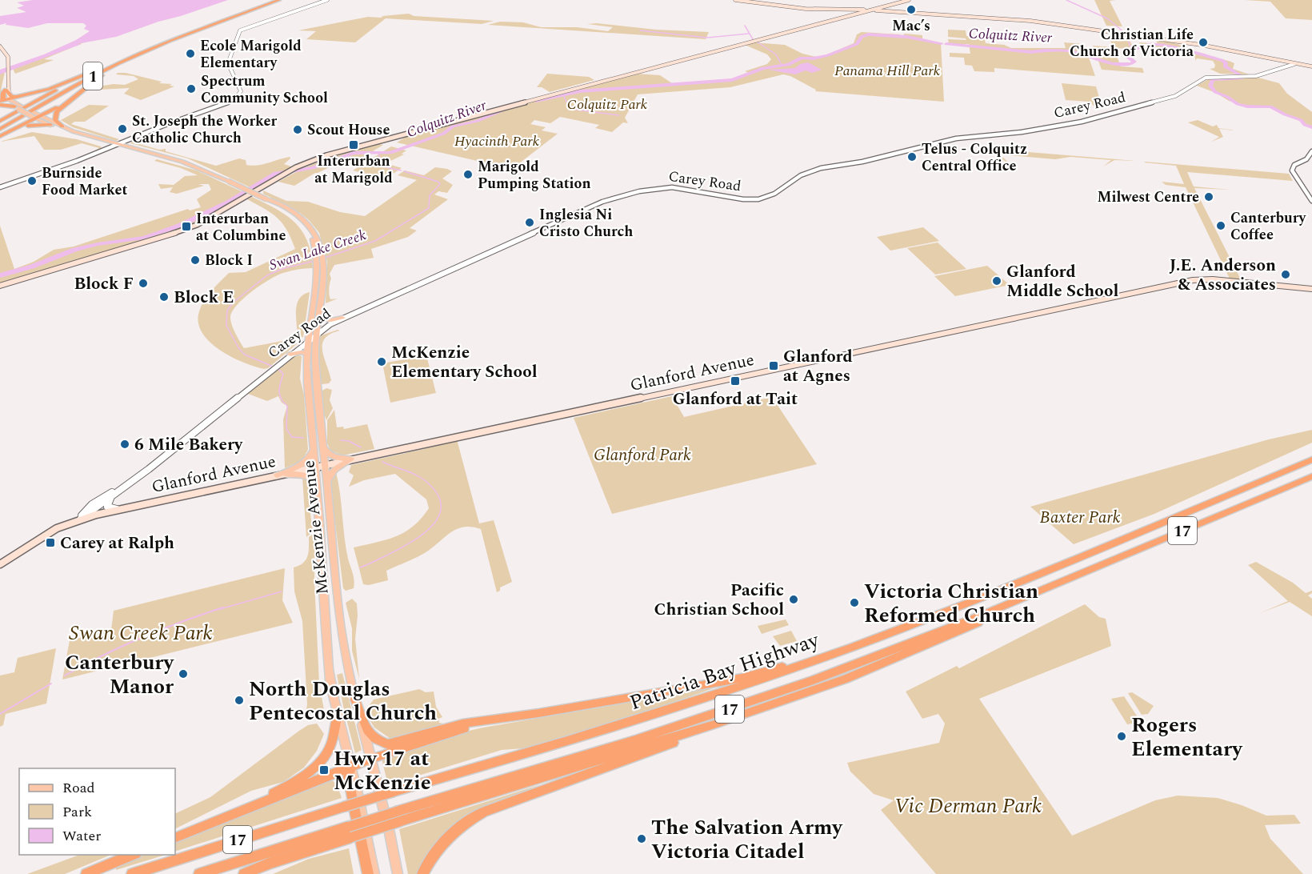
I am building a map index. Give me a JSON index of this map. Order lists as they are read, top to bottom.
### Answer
{
  "streets": {
    "highway": ["1", "17", "Patricia Bay Highway"],
    "main road": ["Carey Road", "Glanford Avenue", "McKenzie Avenue"]
  },
  "crossings": [
    ["Carey Road", "Glanford Avenue"],
    ["Carey Road", "McKenzie Avenue"],
    ["Glanford Avenue", "McKenzie Avenue"]
  ],
  "water": ["Colquitz River", "Swan Lake Creek"],
  "parks": [
    "Panama Hill Park",
    "Colquitz Park",
    "Hyacinth Park",
    "Glanford Park",
    "Baxter Park",
    "Swan Creek Park",
    "Vic Derman Park"
  ],
  "places": {
    "other": [
      "Mac’s",
      "Christian Life Church of Victoria",
      "Ecole Marigold Elementary",
      "Spectrum Community School",
      "St. Joseph the Worker Catholic Church",
      "Scout House",
      "Telus - Colquitz Central Office",
      "Marigold Pumping Station",
      "Burnside Food Market",
      "Milwest Centre",
      "Inglesia Ni Cristo Church",
      "Canterbury Coffee",
      "Block I",
      "J.E. Anderson & Associates",
      "Glanford Middle School",
      "Block F",
      "Block E",
      "McKenzie Elementary School",
      "6 Mile Bakery",
      "Pacific Christian School",
      "Victoria Christian Reformed Church",
      "Canterbury Manor",
      "North Douglas Pentecostal Church",
      "Rogers Elementary",
      "The Salvation Army Victoria Citadel"
    ],
    "transit": [
      "Interurban at Marigold",
      "Interurban at Columbine",
      "Glanford at Agnes",
      "Glanford at Tait",
      "Carey at Ralph",
      "Hwy 17 at McKenzie"
    ]
  },
  "legend": ["Road", "Park", "Water"]
}
